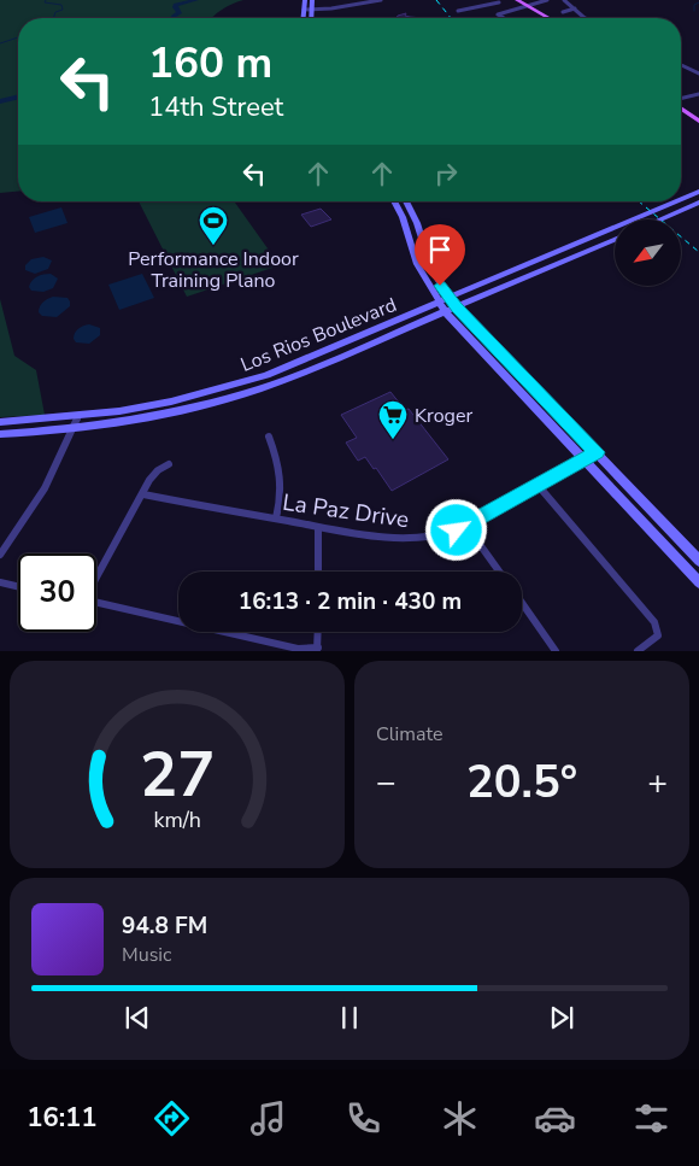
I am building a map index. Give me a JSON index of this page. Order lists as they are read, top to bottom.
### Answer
{
  "streets": {
    "main road": ["Los Rios Boulevard"],
    "street": ["La Paz Drive"]
  },
  "places": {
    "sports": ["Performance Indoor Training Plano"],
    "supermarket": ["Kroger"]
  },
  "north": "bottom left",
  "page": {
    "turn": ["160 m", "14th Street"],
    "limit": "30",
    "trip": "16:13 · 2 min · 430 m",
    "tile": "Climate",
    "heat": ["−", "20.5°", "+"],
    "song": ["94.8 FM", "Music"],
    "tabs": "16:11",
    "gauge": ["27", "km/h"]
  }
}
